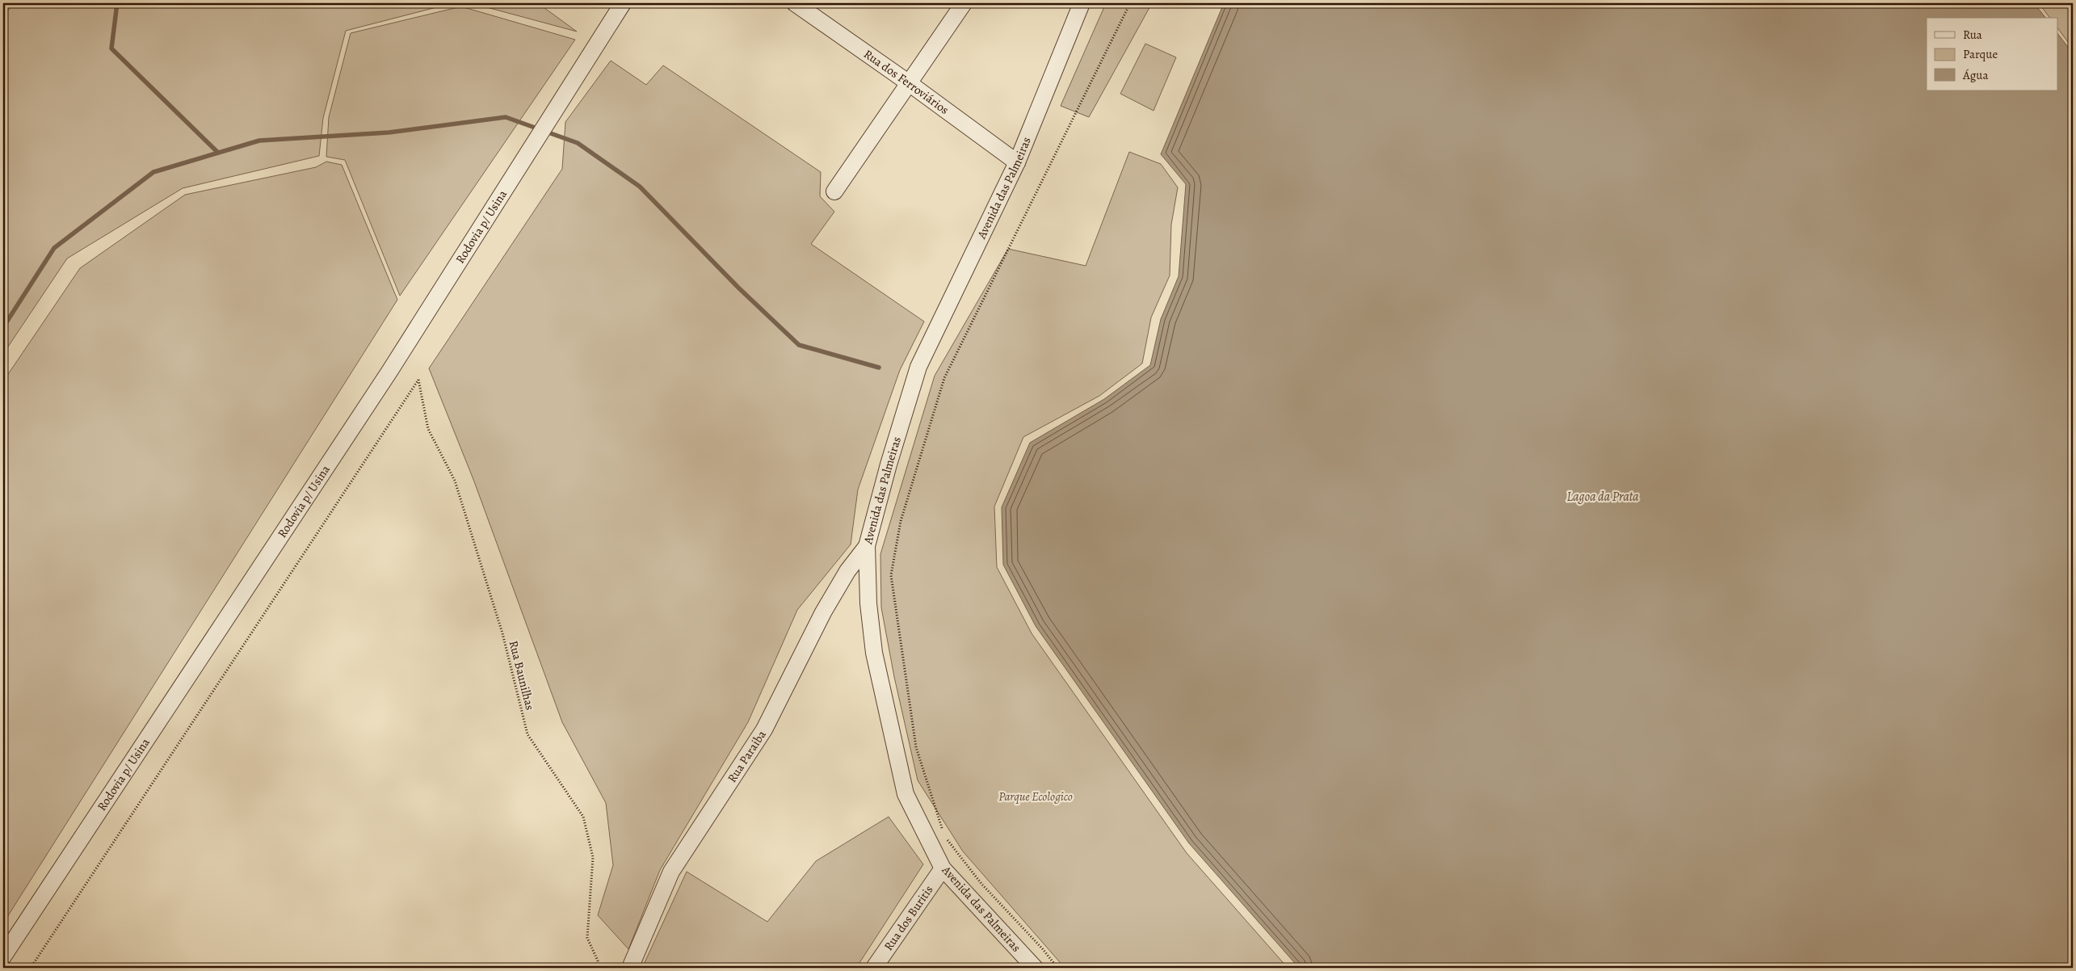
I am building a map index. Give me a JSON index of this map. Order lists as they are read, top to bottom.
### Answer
{
  "streets": {
    "street": [
      "Rua dos Ferroviários",
      "Avenida das Palmeiras",
      "Rodovia p/ Usina",
      "Rua Paraiba",
      "Rua dos Buritis"
    ],
    "path": ["Rua Baunilhas"]
  },
  "crossings": [
    ["Rua dos Ferroviários", "Avenida das Palmeiras"],
    ["Avenida das Palmeiras", "Rua Paraiba"],
    ["Avenida das Palmeiras", "Rua dos Buritis"]
  ],
  "water": ["Lagoa da Prata"],
  "parks": ["Parque Ecologico"],
  "legend": ["Rua", "Parque", "Água"]
}
